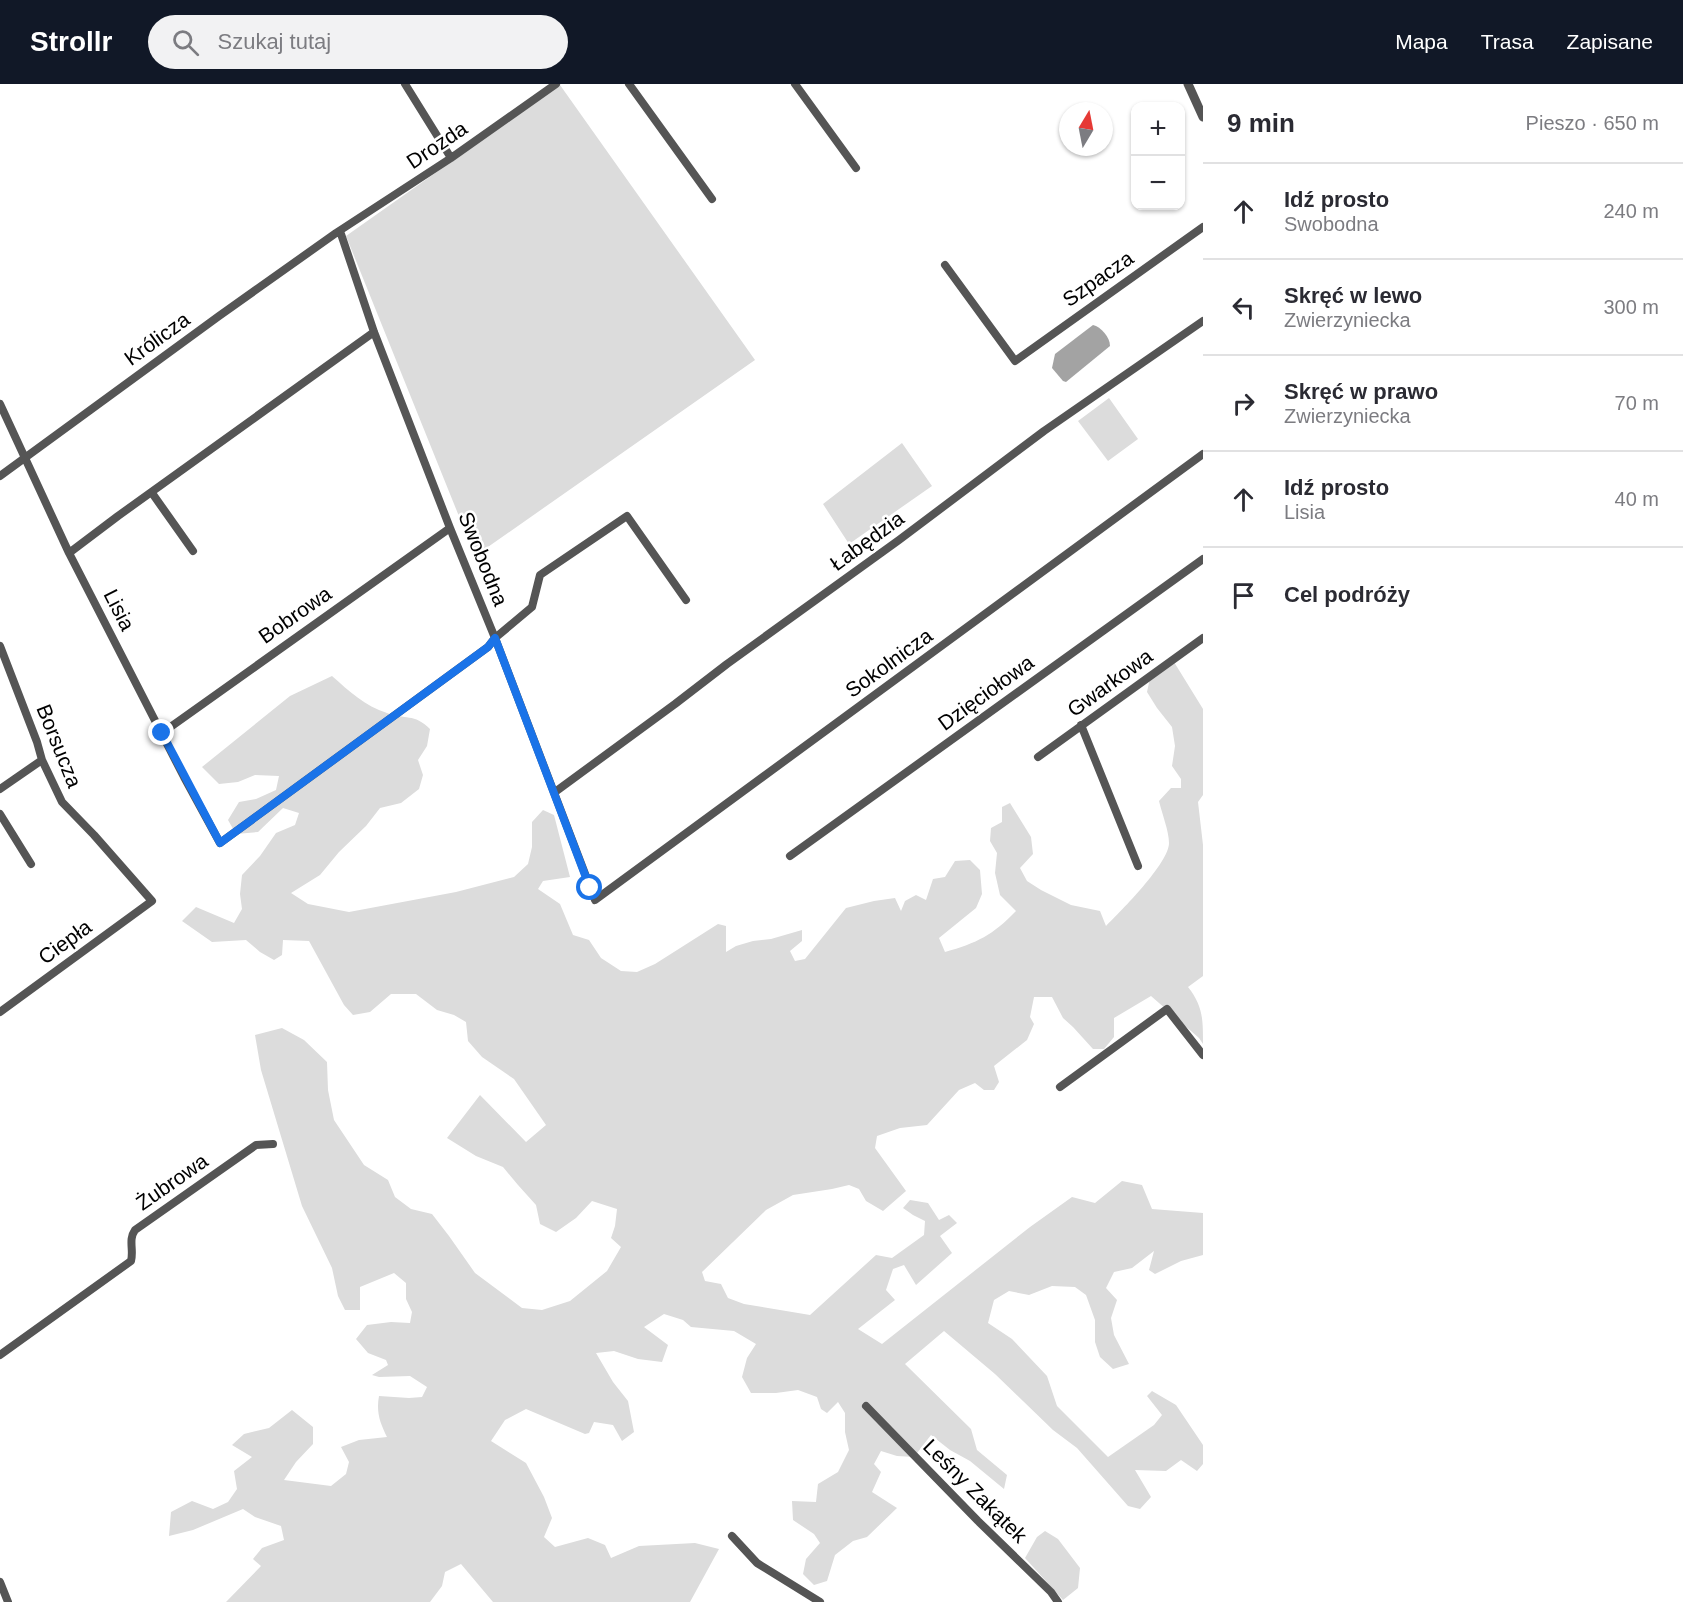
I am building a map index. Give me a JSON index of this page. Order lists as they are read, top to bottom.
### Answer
{
  "streets": {
    "street": [
      "Drozda",
      "Szpacza",
      "Królicza",
      "Łabędzia",
      "Swobodna",
      "Lisia",
      "Bobrowa",
      "Sokolnicza",
      "Gwarkowa",
      "Dzięciołowa",
      "Borsucza",
      "Ciepła",
      "Żubrowa",
      "Leśny Zakątek"
    ]
  },
  "crossings": [
    ["Drozda", "Królicza"],
    ["Drozda", "Swobodna"],
    ["Królicza", "Swobodna"],
    ["Królicza", "Lisia"],
    ["Łabędzia", "Swobodna"],
    ["Swobodna", "Lisia"],
    ["Swobodna", "Bobrowa"],
    ["Swobodna", "Sokolnicza"],
    ["Lisia", "Bobrowa"],
    ["Borsucza", "Ciepła"]
  ],
  "north": "top",
  "page": {
    "header": "Strollr",
    "search": "Szukaj tutaj",
    "nav": ["Mapa", "Trasa", "Zapisane"],
    "heading": ["9 min", "Pieszo · 650 m"],
    "map_buttons": ["+", "−"],
    "list": [
      ["Idź prosto", "Swobodna", "240 m"],
      ["Skręć w lewo", "Zwierzyniecka", "300 m"],
      ["Skręć w prawo", "Zwierzyniecka", "70 m"],
      ["Idź prosto", "Lisia", "40 m"],
      "Cel podróży"
    ]
  }
}
